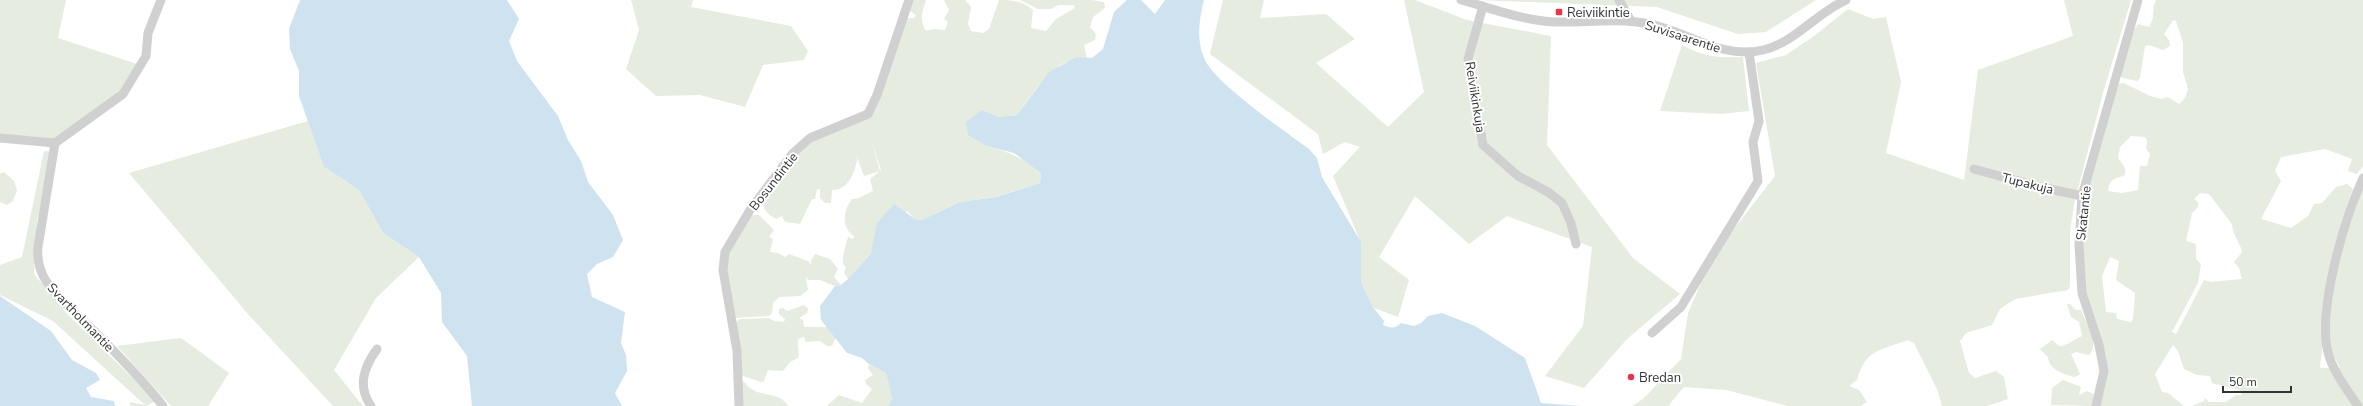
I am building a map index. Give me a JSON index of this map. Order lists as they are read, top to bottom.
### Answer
{
  "streets": {
    "street": [
      "Suvisaarentie",
      "Reiviikinkuja",
      "Bosundintie",
      "Tupakuja",
      "Skatantie",
      "Svartholmantie"
    ]
  },
  "crossings": [
    ["Suvisaarentie", "Reiviikinkuja"],
    ["Tupakuja", "Skatantie"]
  ],
  "places": {
    "transit": ["Reiviikintie"],
    "other": ["Bredan"]
  },
  "scale_bar": "50 m"
}
